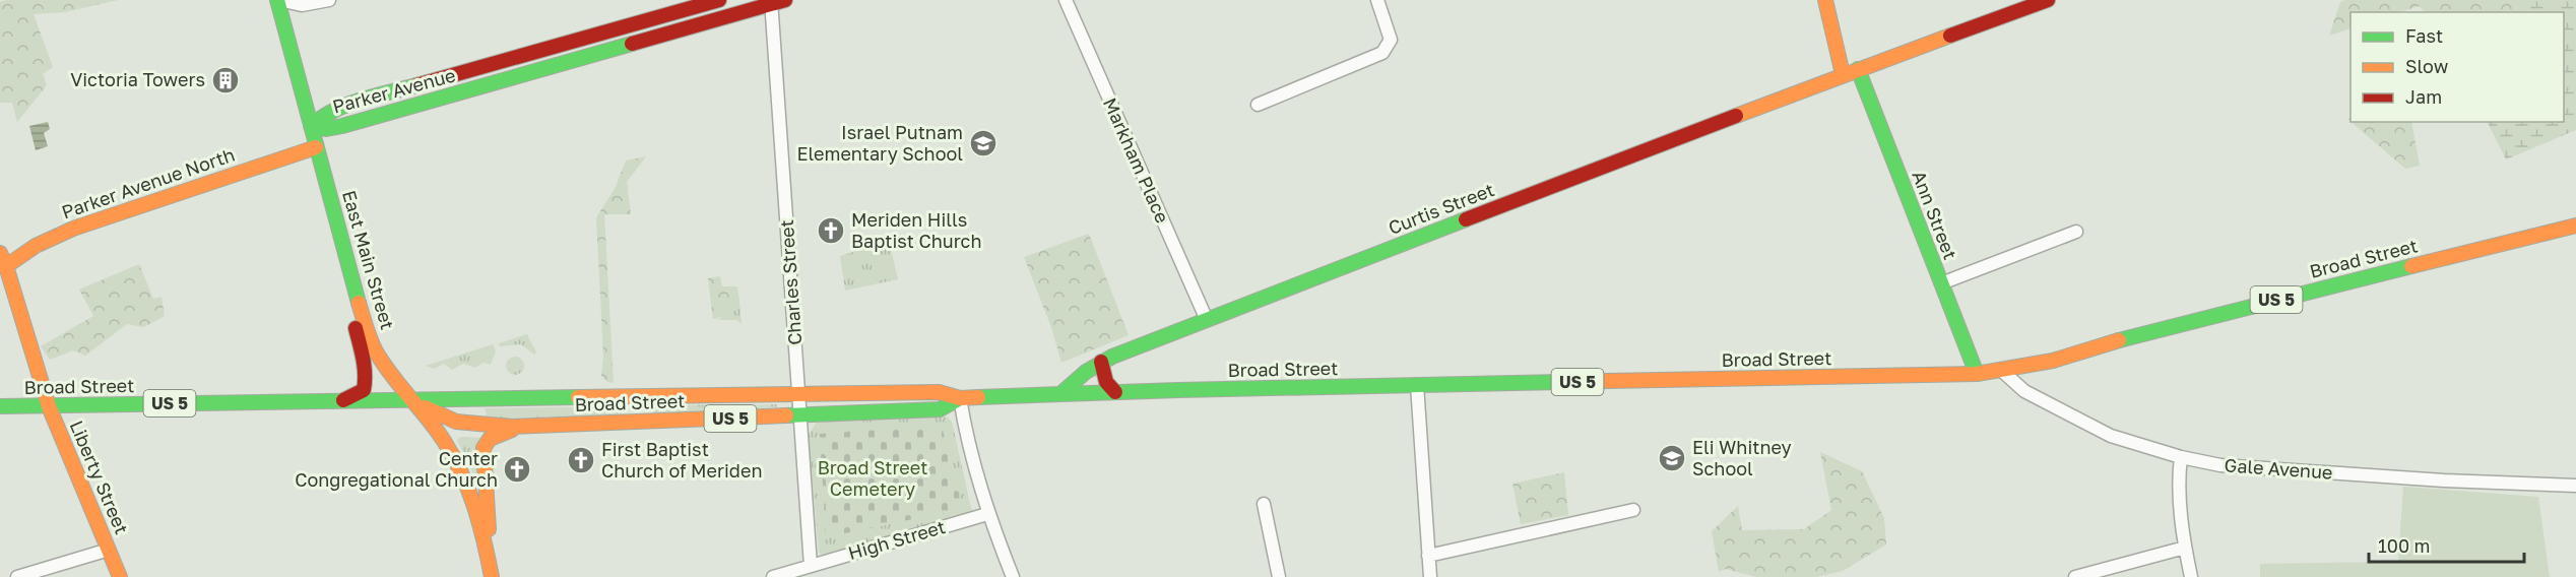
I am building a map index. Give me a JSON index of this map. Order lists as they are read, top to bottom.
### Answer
{
  "streets": {
    "main road": [
      "Parker Avenue",
      "Parker Avenue North",
      "Curtis Street",
      "Ann Street",
      "Broad Street",
      "East Main Street",
      "US 5",
      "Liberty Street"
    ],
    "street": [
      "Markham Place",
      "Charles Street",
      "Gale Avenue",
      "High Street"
    ]
  },
  "crossings": [
    ["Parker Avenue", "East Main Street"],
    ["Parker Avenue", "Charles Street"],
    ["Markham Place", "Curtis Street"],
    ["Parker Avenue North", "East Main Street"],
    ["Parker Avenue North", "Liberty Street"],
    ["Curtis Street", "Ann Street"],
    ["Curtis Street", "Broad Street"],
    ["Ann Street", "Broad Street"],
    ["Broad Street", "East Main Street"],
    ["Broad Street", "Charles Street"],
    ["Broad Street", "Gale Avenue"],
    ["Broad Street", "Liberty Street"],
    ["Charles Street", "High Street"]
  ],
  "parks": ["Broad Street Cemetery"],
  "places": {
    "building": ["Victoria Towers"],
    "school or university": ["Israel Putnam Elementary School", "Eli Whitney School"],
    "church": ["Meriden Hills Baptist Church", "First Baptist Church of Meriden", "Center Congregational Church"]
  },
  "legend": ["Fast", "Slow", "Jam"],
  "scale_bar": "100 m"
}
